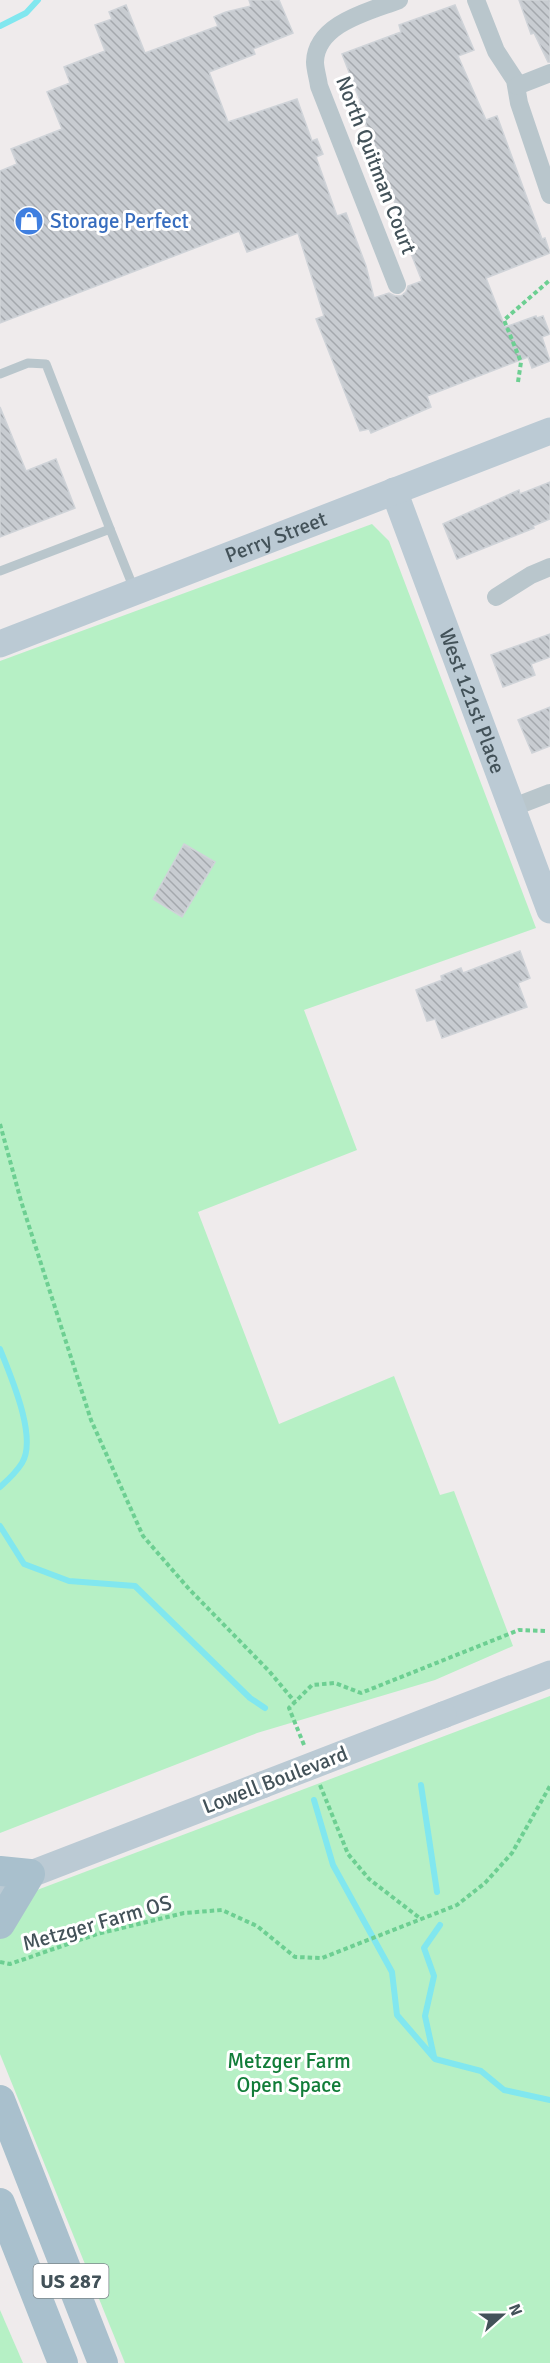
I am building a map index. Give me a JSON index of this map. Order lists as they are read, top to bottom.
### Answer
{
  "streets": {
    "main road": ["US 287"],
    "street": [
      "North Quitman Court",
      "Perry Street",
      "West 121st Place",
      "Lowell Boulevard"
    ],
    "path": ["Metzger Farm OS"]
  },
  "crossings": [
    ["Perry Street", "West 121st Place"]
  ],
  "parks": ["Metzger Farm Open Space"],
  "places": {
    "shop": ["Storage Perfect"]
  },
  "north": "right"
}
